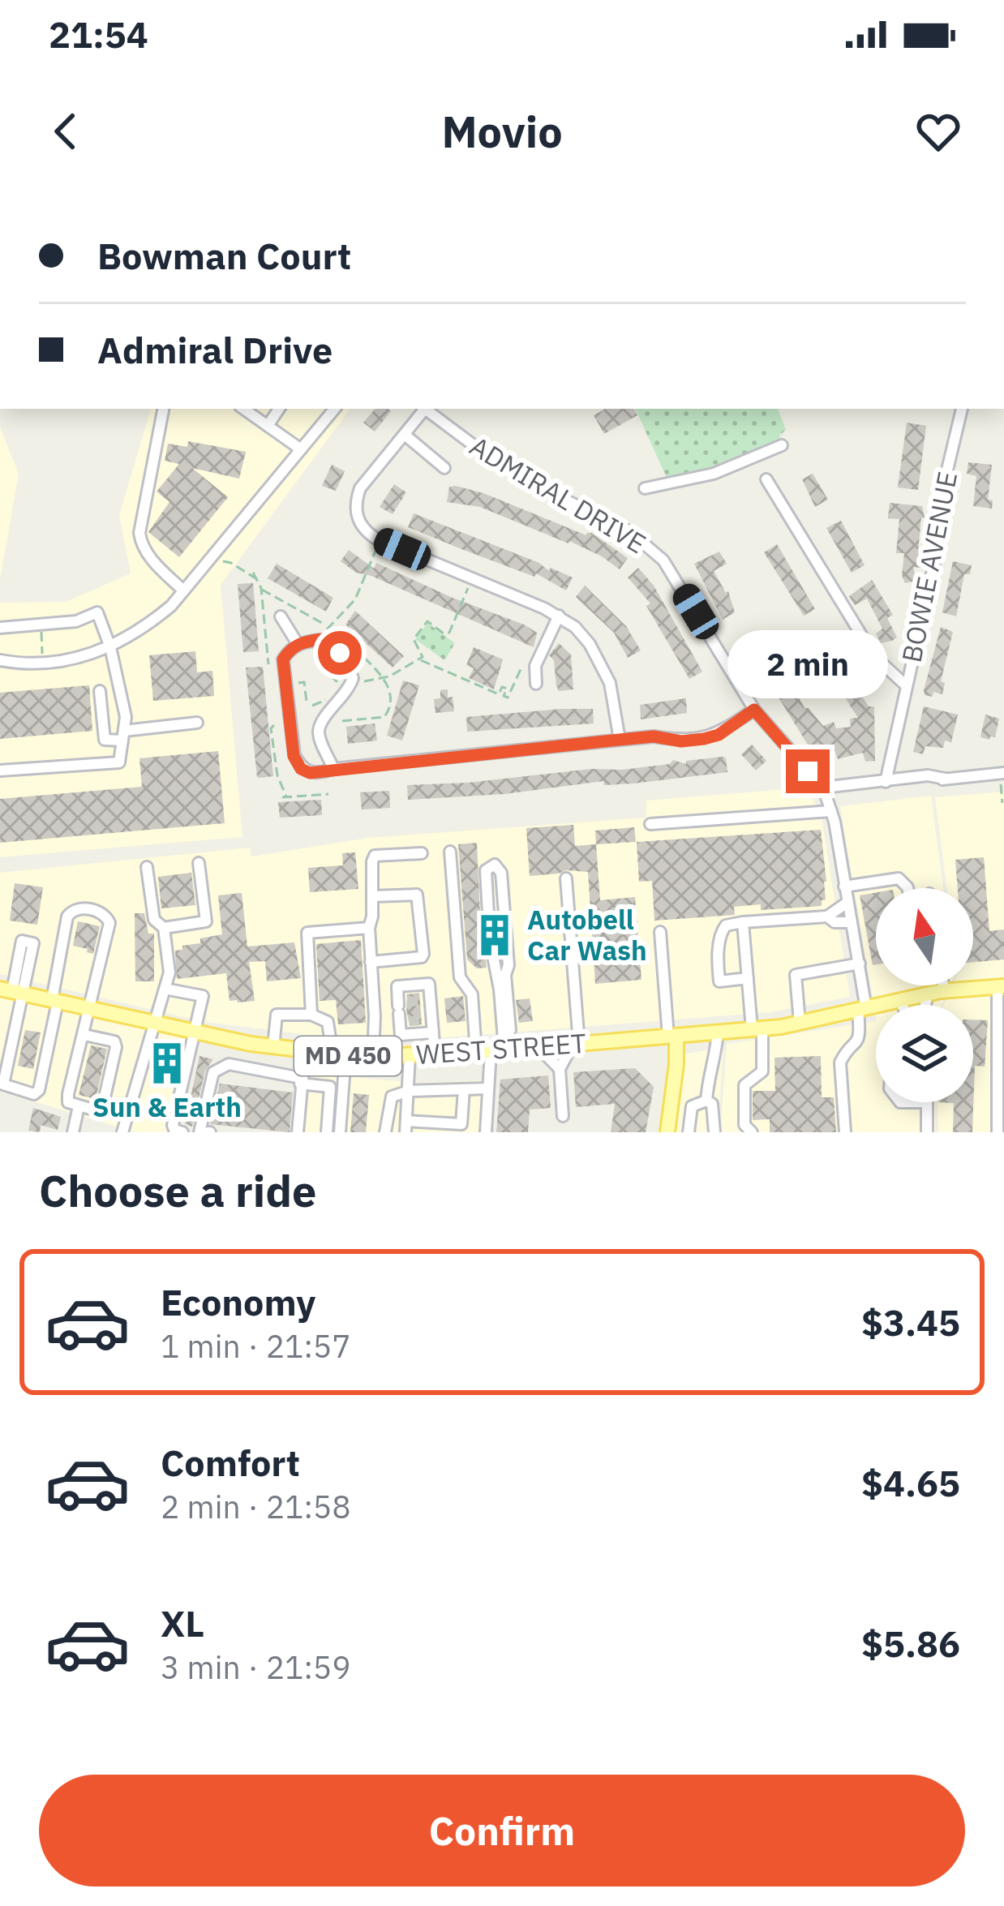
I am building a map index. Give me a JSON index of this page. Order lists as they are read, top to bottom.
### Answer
{
  "streets": {
    "main road": ["WEST STREET", "MD 450"],
    "street": ["ADMIRAL DRIVE", "BOWIE AVENUE"]
  },
  "crossings": [
    ["ADMIRAL DRIVE", "WEST STREET"]
  ],
  "places": {
    "building": ["Autobell Car Wash", "Sun & Earth"]
  },
  "north": "top",
  "page": {
    "status": "21:54",
    "header": "Movio",
    "banner": ["Bowman Court", "Admiral Drive"],
    "bubble": "2 min",
    "heading": "Choose a ride",
    "list": [
      {
        "name": "Economy",
        "note": "1 min · 21:57",
        "value": "$3.45"
      },
      {
        "name": "Comfort",
        "note": "2 min · 21:58",
        "value": "$4.65"
      },
      {
        "name": "XL",
        "note": "3 min · 21:59",
        "value": "$5.86"
      }
    ],
    "buttons": "Confirm"
  }
}
